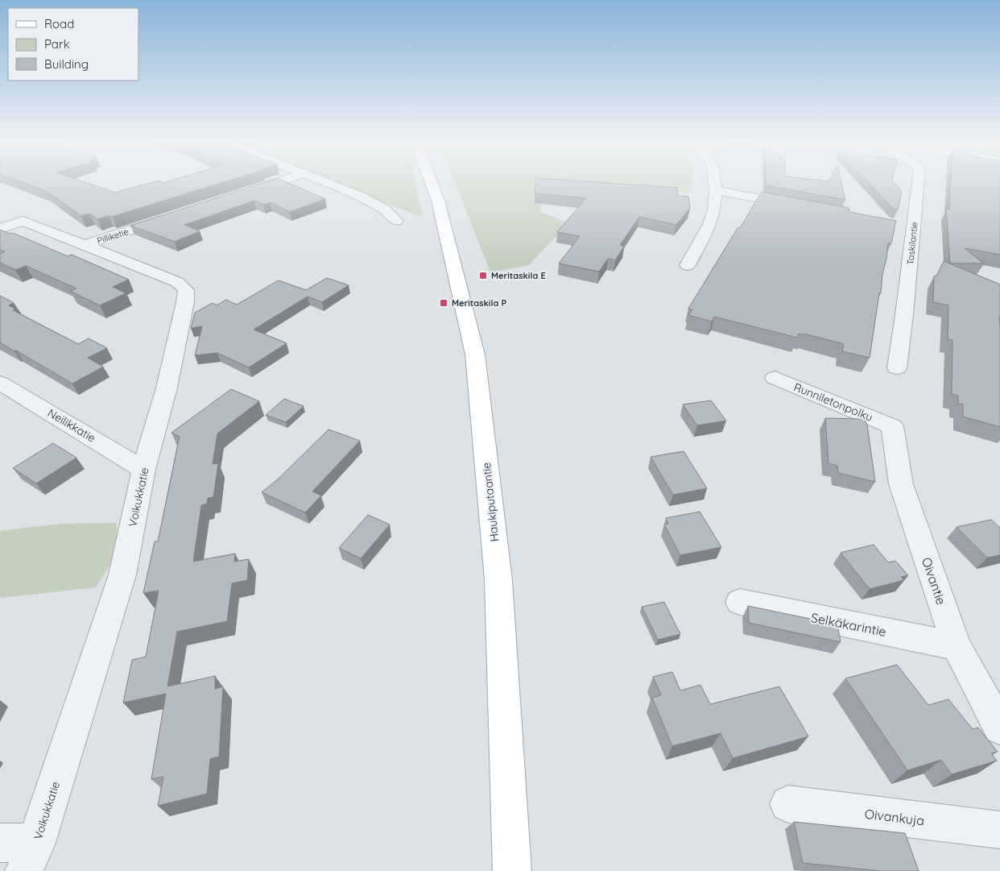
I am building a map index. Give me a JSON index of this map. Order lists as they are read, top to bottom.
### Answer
{
  "streets": {
    "main road": ["Haukiputaantie"],
    "street": [
      "Pilliketie",
      "Taskilantie",
      "Runniletonpolku",
      "Neilikkatie",
      "Voikukkatie",
      "Oivantie",
      "Selkäkarintie",
      "Oivankuja"
    ]
  },
  "crossings": [
    ["Pilliketie", "Voikukkatie"],
    ["Runniletonpolku", "Oivantie"],
    ["Neilikkatie", "Voikukkatie"],
    ["Oivantie", "Selkäkarintie"]
  ],
  "places": {
    "transit": ["Meritaskila E", "Meritaskila P"]
  },
  "legend": ["Road", "Park", "Building"]
}
